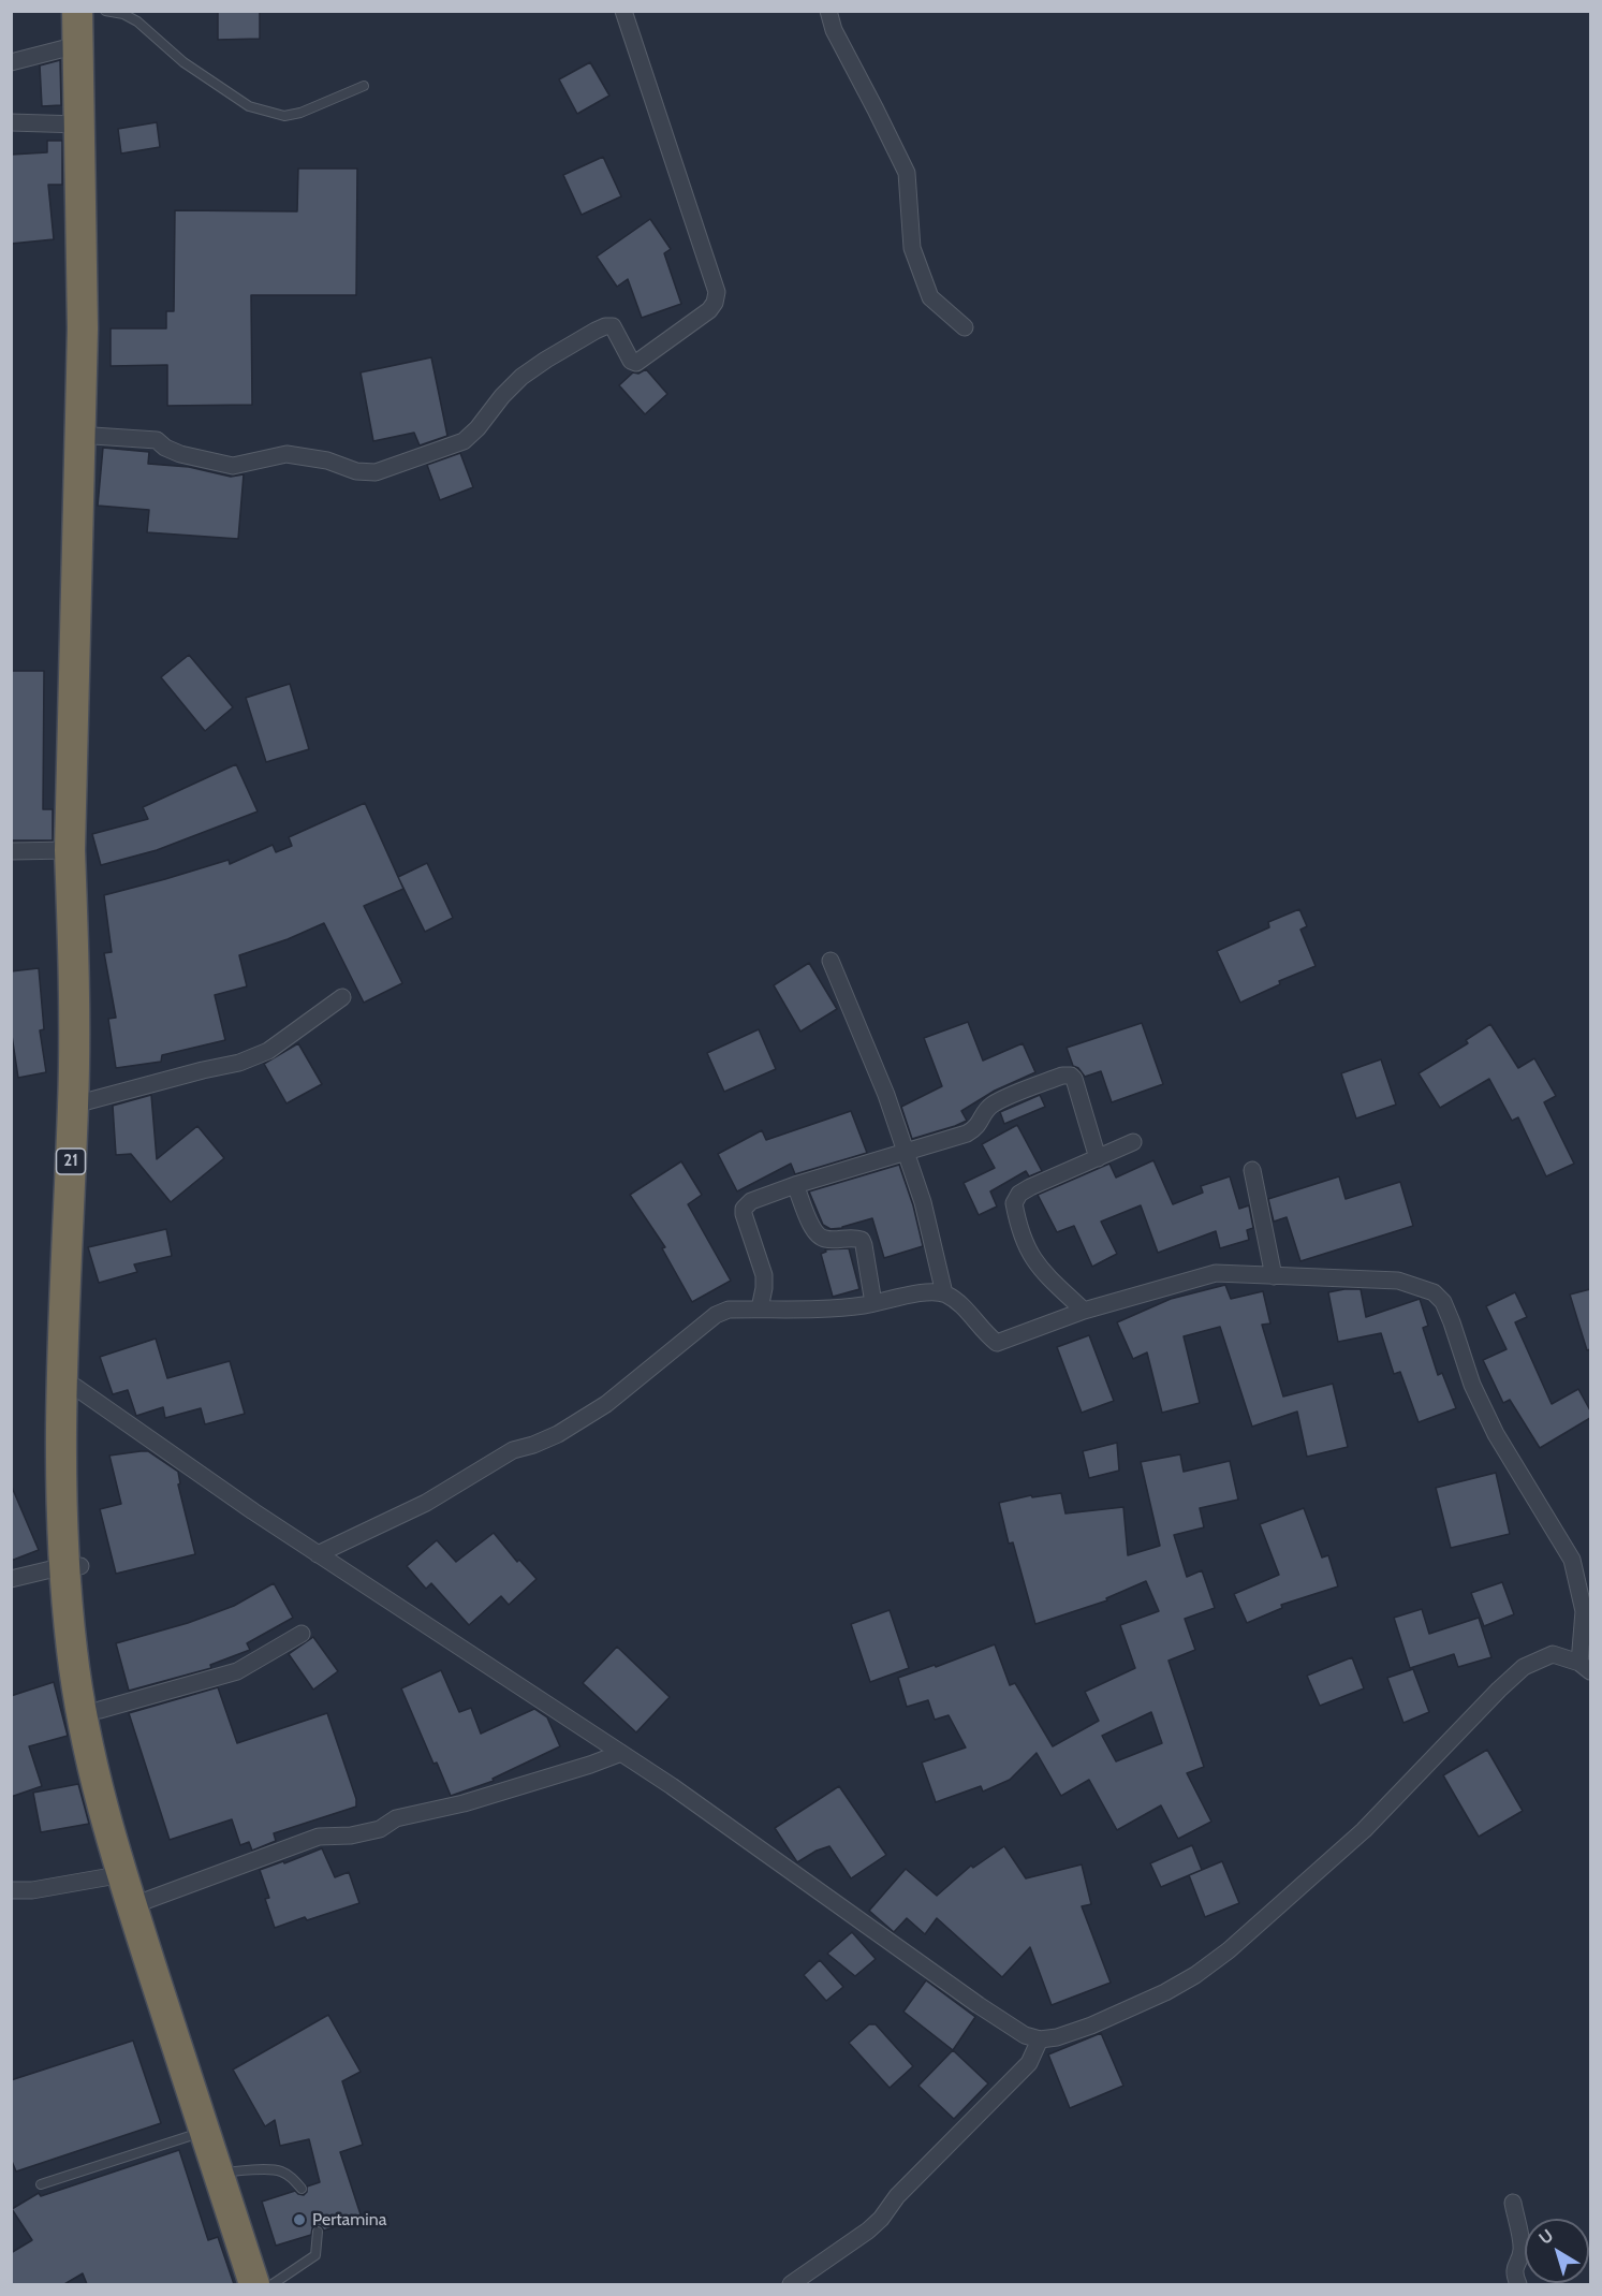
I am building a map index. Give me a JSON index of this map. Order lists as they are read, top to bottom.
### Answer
{
  "streets": {
    "highway": ["21"]
  },
  "places": ["Pertamina"],
  "north": "top left"
}
